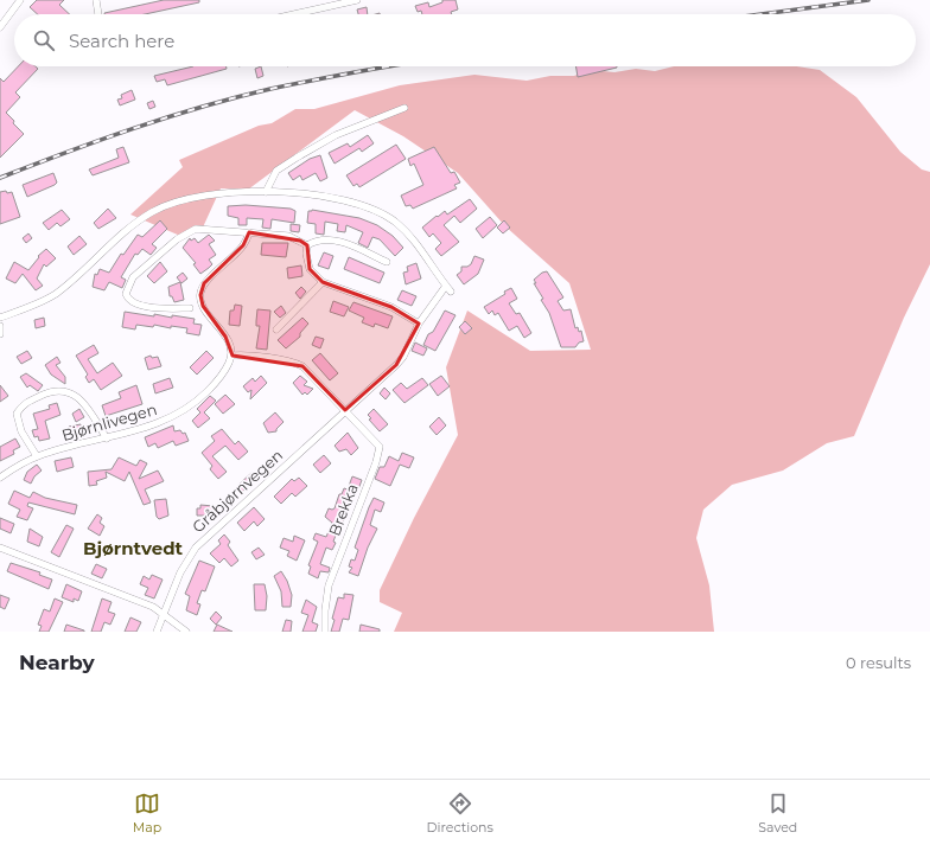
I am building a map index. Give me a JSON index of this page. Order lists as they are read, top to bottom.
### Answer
{
  "streets": {
    "street": ["Bjørnlivegen", "Gråbjørnvegen", "Brekka"]
  },
  "crossings": [
    ["Gråbjørnvegen", "Brekka"]
  ],
  "districts": ["Bjørntvedt"],
  "page": {
    "search": "Search here",
    "heading": ["Nearby", "0 results"],
    "nav": ["Map", "Directions", "Saved"]
  }
}
